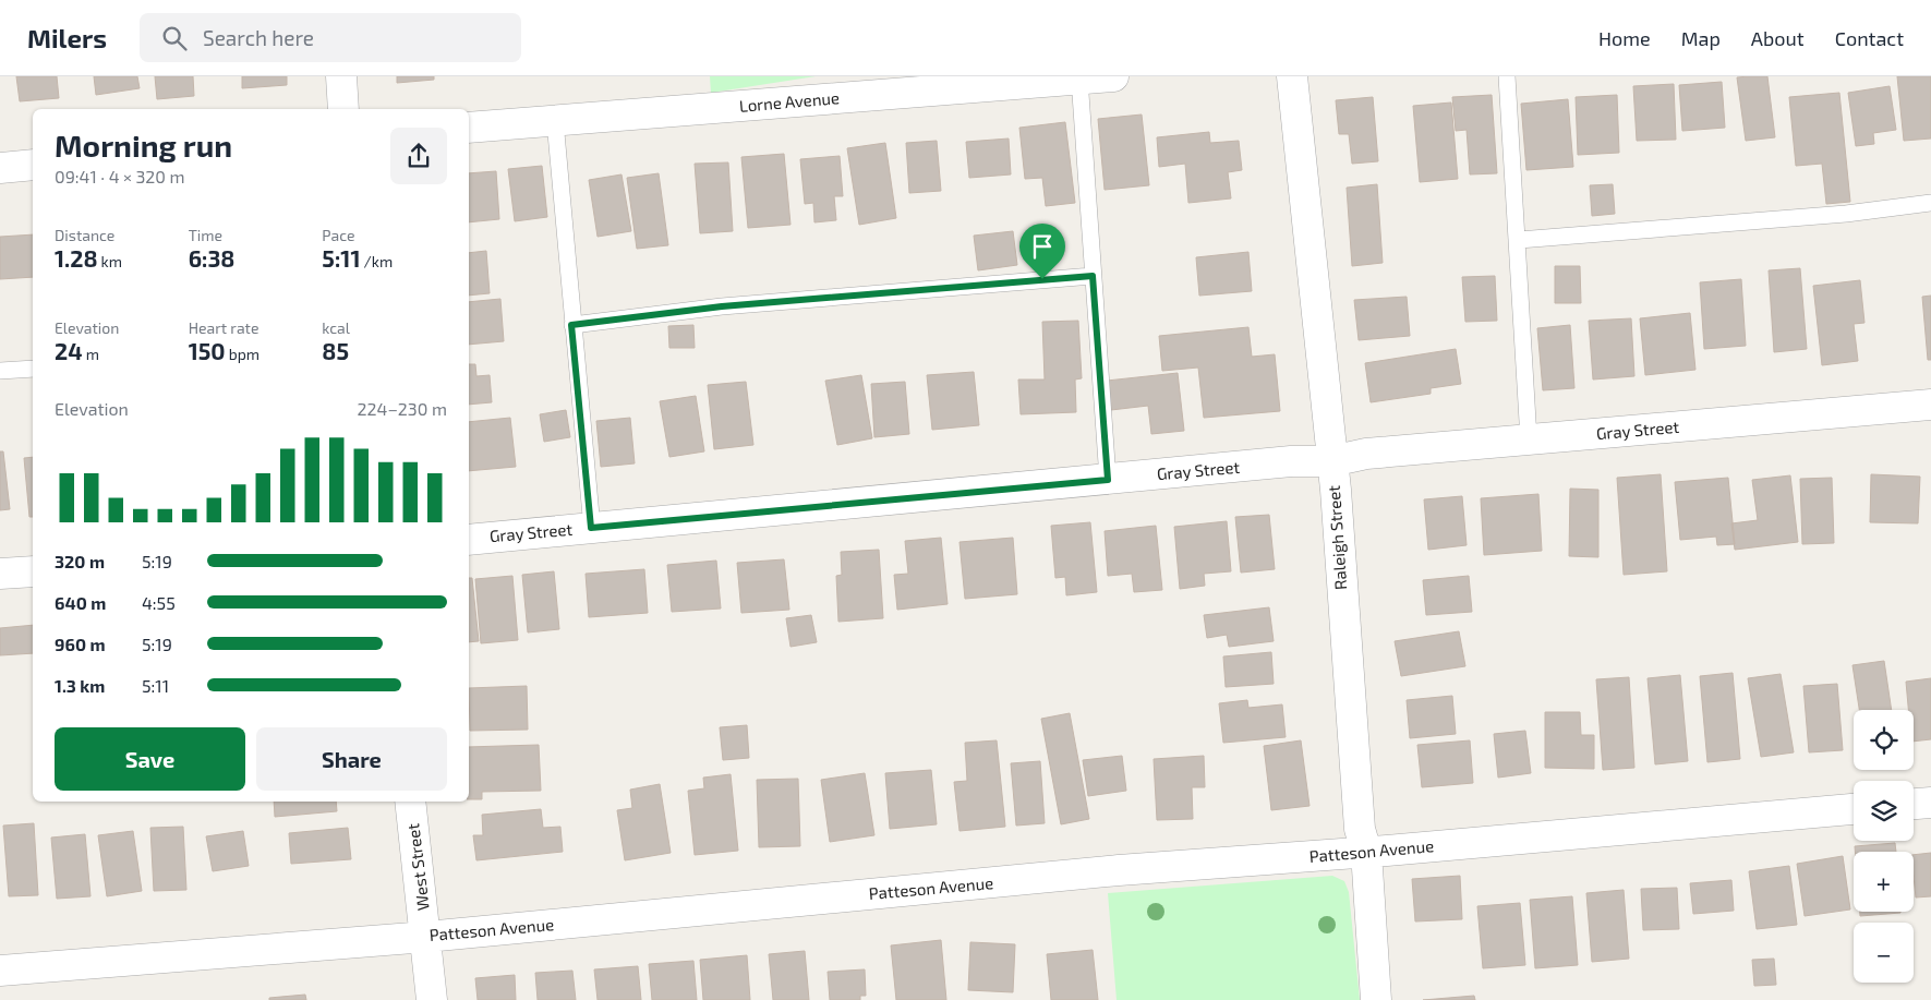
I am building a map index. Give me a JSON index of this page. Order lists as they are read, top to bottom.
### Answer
{
  "streets": {
    "street": [
      "Lorne Avenue",
      "Gray Street",
      "Raleigh Street",
      "Patteson Avenue",
      "West Street"
    ]
  },
  "crossings": [
    ["Gray Street", "Raleigh Street"],
    ["Raleigh Street", "Patteson Avenue"],
    ["Patteson Avenue", "West Street"]
  ],
  "page": {
    "header": "Milers",
    "search": "Search here",
    "nav": [
      "Home",
      "Map",
      "About",
      "Contact"
    ],
    "heading": ["Morning run", "09:41 · 4 × 320 m"],
    "stats": [
      ["Distance", "1.28 km"],
      ["Time", "6:38"],
      ["Pace", "5:11 /km"],
      ["Elevation", "24 m"],
      ["Heart rate", "150 bpm"],
      ["kcal", "85"]
    ],
    "chart": ["Elevation", "224–230 m"],
    "list": [
      {
        "name": "320 m",
        "note": "5:19"
      },
      {
        "name": "640 m",
        "note": "4:55"
      },
      {
        "name": "960 m",
        "note": "5:19"
      },
      {
        "name": "1.3 km",
        "note": "5:11"
      }
    ],
    "map_buttons": ["+", "−"],
    "buttons": ["Save", "Share"]
  }
}
